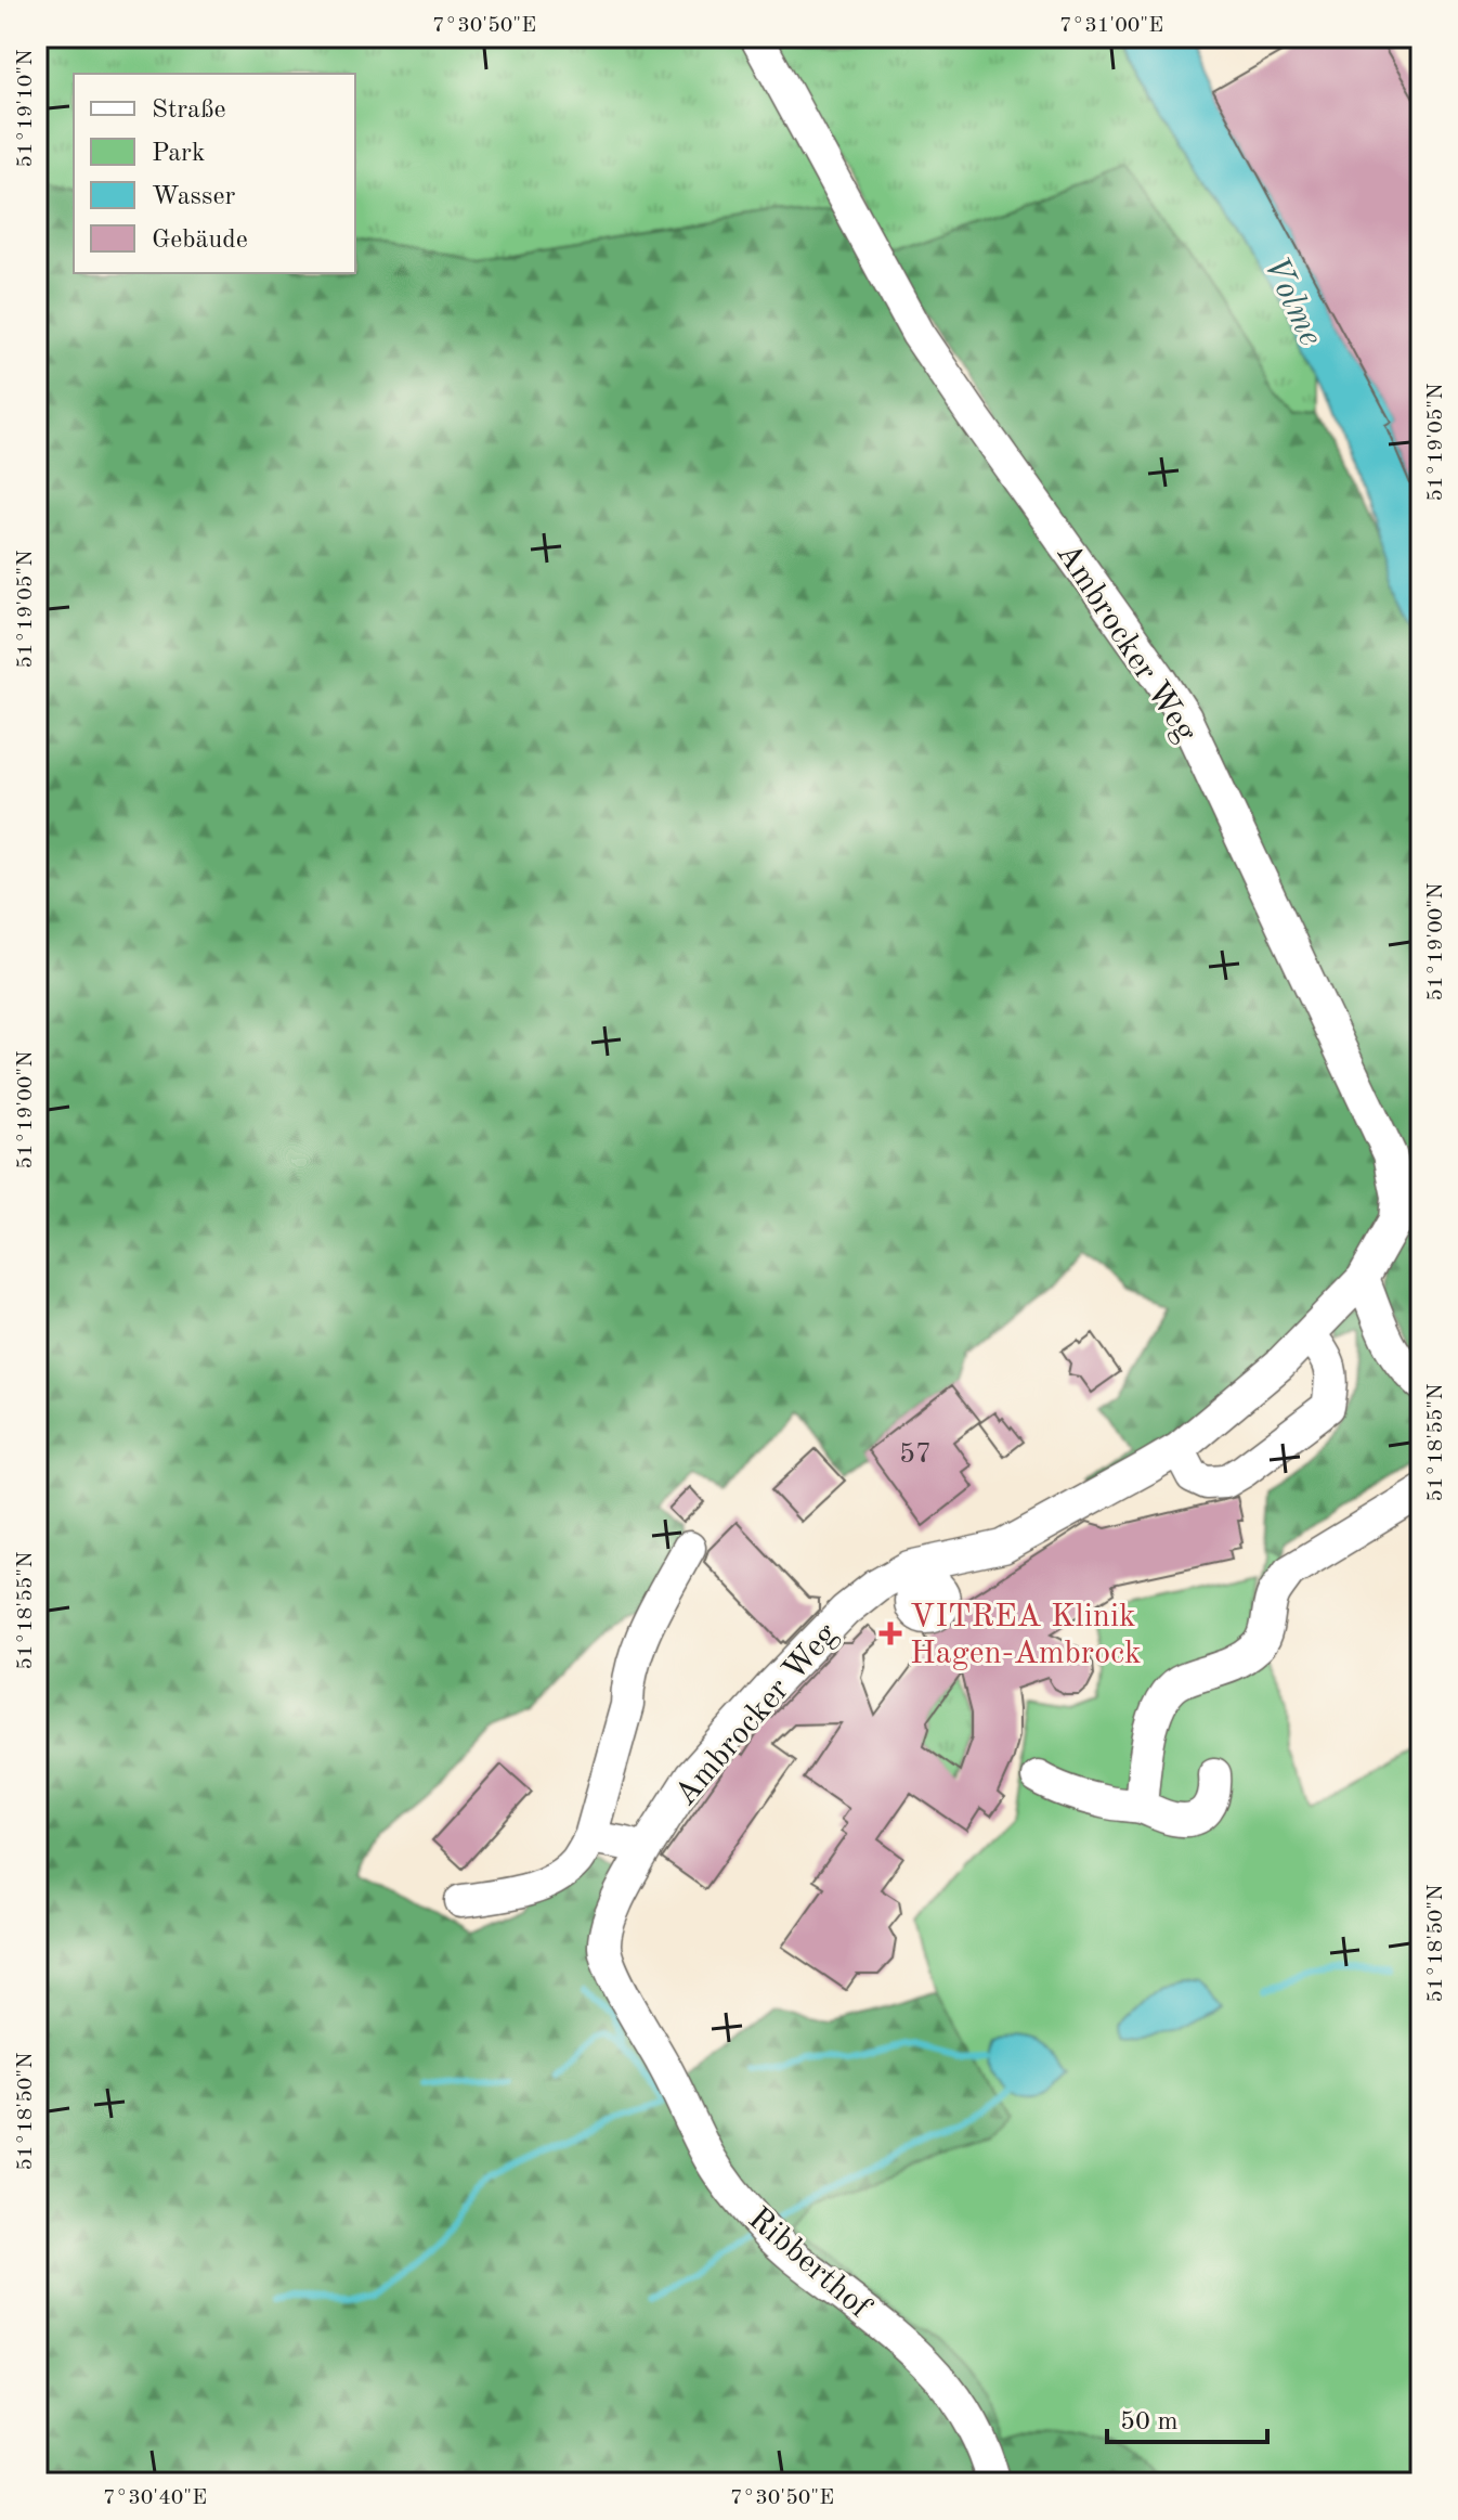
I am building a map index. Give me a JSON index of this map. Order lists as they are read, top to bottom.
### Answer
{
  "streets": {
    "lane": ["Ambrocker Weg", "Ribberthof"]
  },
  "crossings": [
    ["Ambrocker Weg", "Ribberthof"]
  ],
  "water": ["Volme"],
  "places": {
    "health": ["VITREA Klinik Hagen-Ambrock"]
  },
  "house_numbers": ["57"],
  "legend": [
    "Straße",
    "Park",
    "Wasser",
    "Gebäude"
  ],
  "scale_bar": "50 m",
  "coordinates": [
    "7°30'50\"E",
    "7°31'00\"E",
    "51°19'10\"N",
    "51°19'05\"N",
    "51°19'00\"N",
    "51°18'55\"N",
    "51°18'50\"N",
    "7°30'40\"E"
  ]
}
